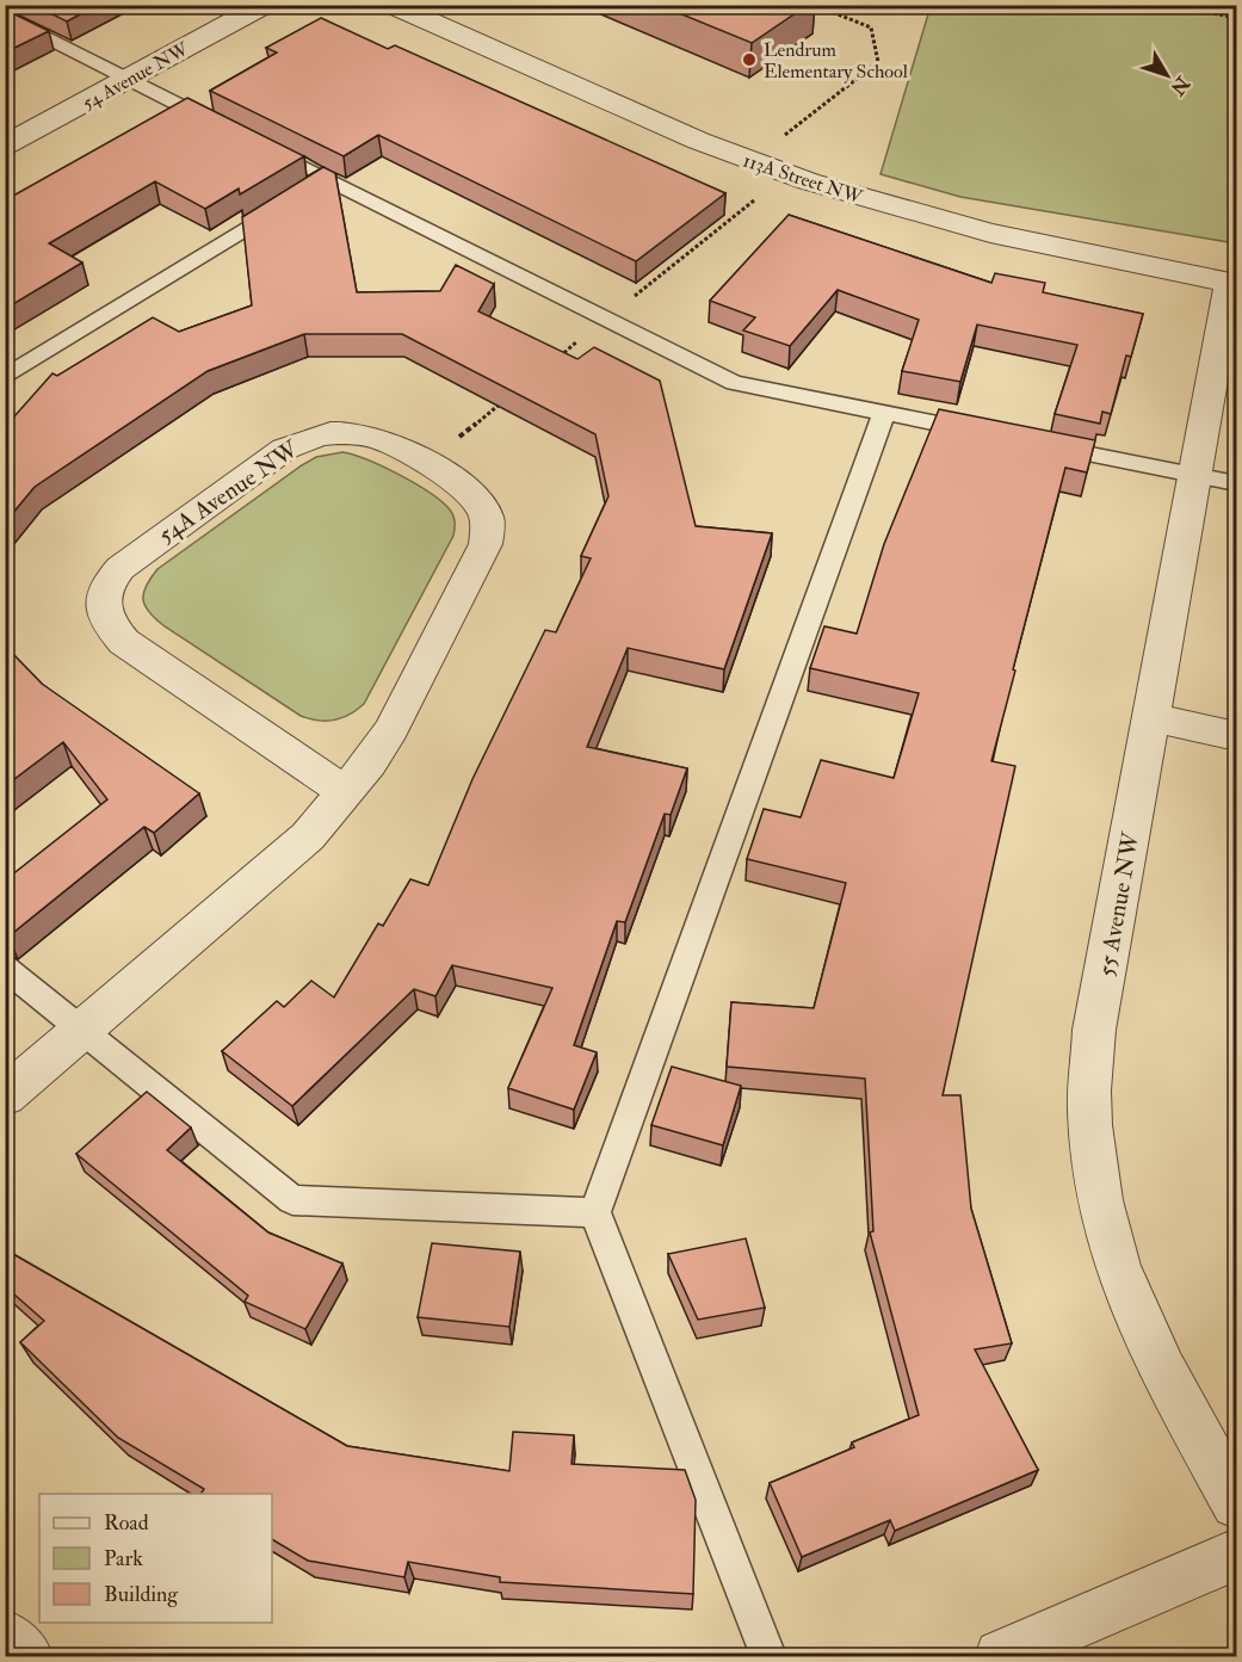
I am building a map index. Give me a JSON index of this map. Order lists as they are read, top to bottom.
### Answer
{
  "streets": {
    "street": [
      "54 Avenue NW",
      "113A Street NW",
      "54A Avenue NW",
      "55 Avenue NW"
    ]
  },
  "crossings": [
    ["113A Street NW", "55 Avenue NW"]
  ],
  "places": ["Lendrum Elementary School"],
  "legend": ["Road", "Park", "Building"],
  "north": "bottom right"
}
